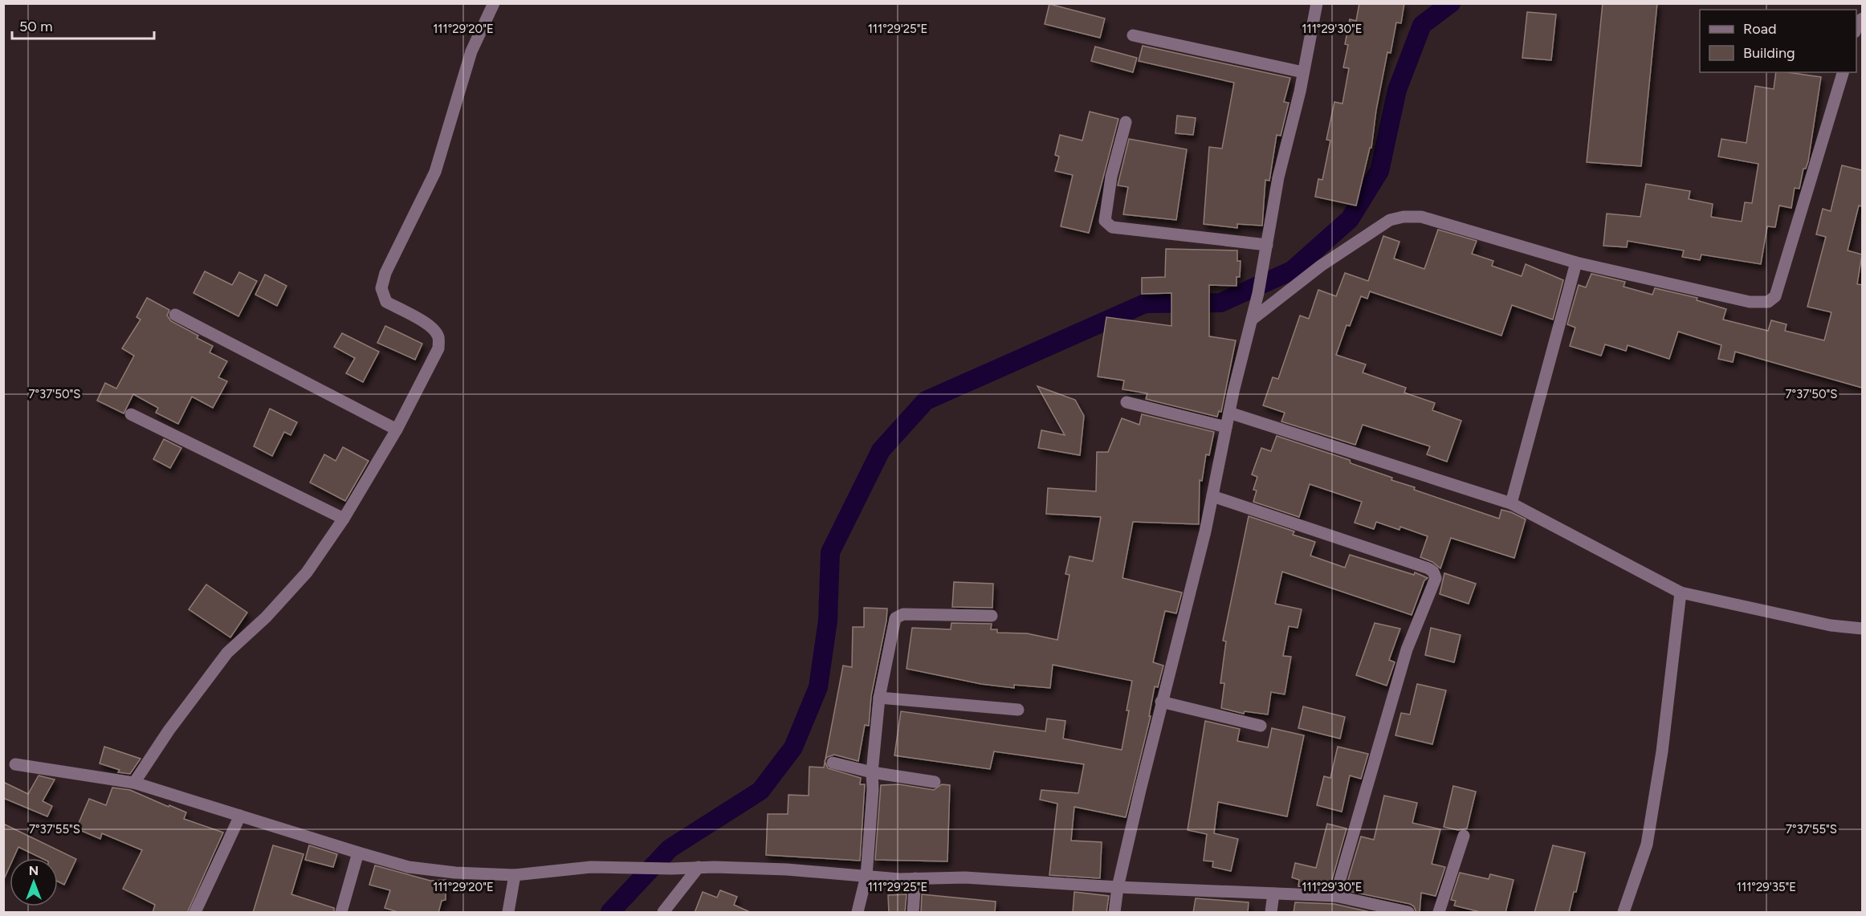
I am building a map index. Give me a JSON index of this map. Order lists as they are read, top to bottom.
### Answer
{
  "legend": ["Road", "Building"],
  "scale_bar": "50 m",
  "north": "top",
  "coordinates": [
    "111°29'20\"E",
    "111°29'25\"E",
    "111°29'30\"E",
    "7°37'50\"S",
    "7°37'55\"S",
    "111°29'35\"E"
  ]
}
